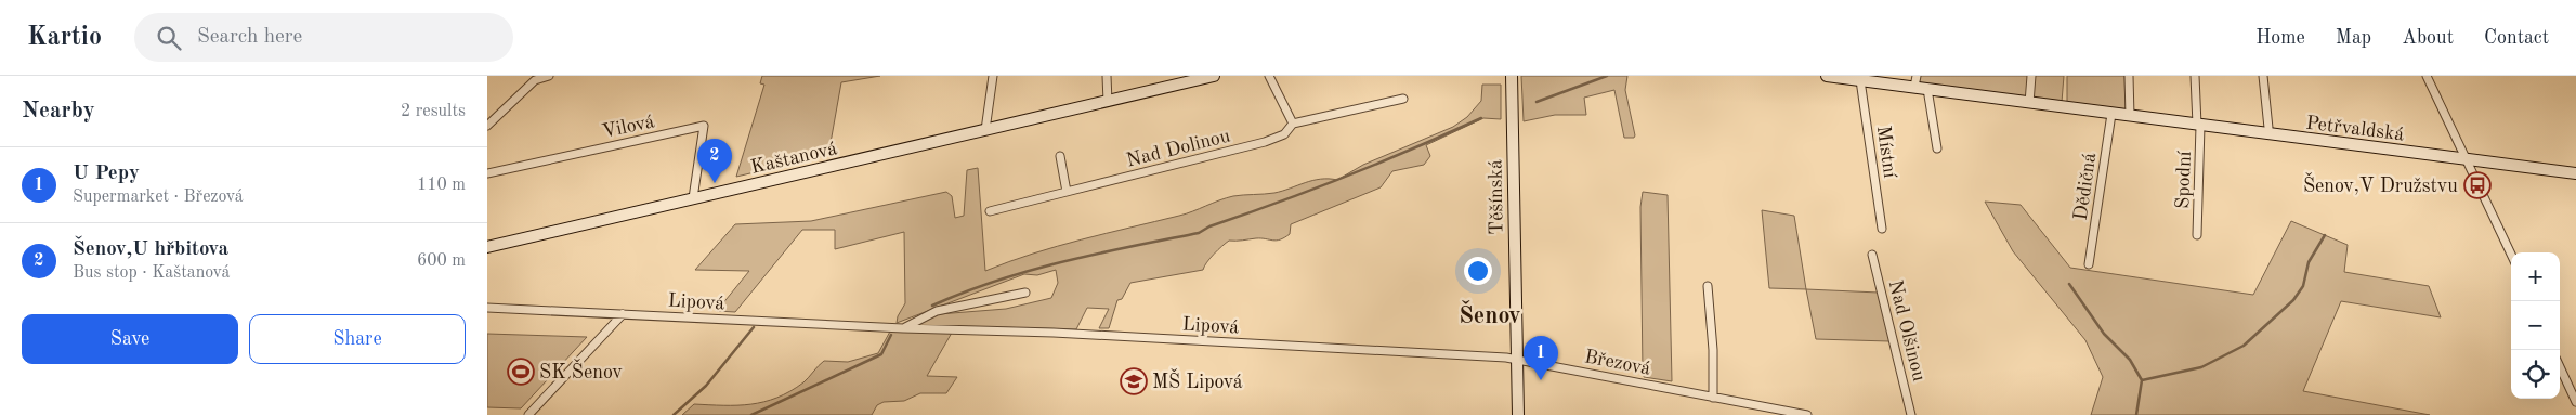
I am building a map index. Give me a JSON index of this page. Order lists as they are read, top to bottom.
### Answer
{
  "streets": {
    "main road": ["Petřvaldská", "Kaštanová", "Těšínská"],
    "street": [
      "Vilová",
      "Nad Dolinou",
      "Místní",
      "Spodní",
      "Dědičná",
      "Lipová",
      "Nad Olšinou",
      "Březová"
    ]
  },
  "crossings": [
    ["Vilová", "Kaštanová"],
    ["Petřvaldská", "Místní"],
    ["Petřvaldská", "Spodní"],
    ["Petřvaldská", "Dědičná"],
    ["Těšínská", "Lipová"],
    ["Těšínská", "Březová"],
    ["Lipová", "Březová"]
  ],
  "districts": ["Šenov"],
  "places": {
    "bus stop": ["Šenov,V Družstvu"],
    "sports": ["SK Šenov"],
    "school or university": ["MŠ Lipová"]
  },
  "page": {
    "header": "Kartio",
    "search": "Search here",
    "nav": [
      "Home",
      "Map",
      "About",
      "Contact"
    ],
    "heading": ["Nearby", "2 results"],
    "pins": ["2", "1"],
    "list": [
      {
        "mark": "1",
        "name": "U Pepy",
        "note": "Supermarket · Březová",
        "value": "110 m"
      },
      {
        "mark": "2",
        "name": "Šenov,U hřbitova",
        "note": "Bus stop · Kaštanová",
        "value": "600 m"
      }
    ],
    "map_buttons": ["+", "−"],
    "buttons": ["Save", "Share"]
  }
}
